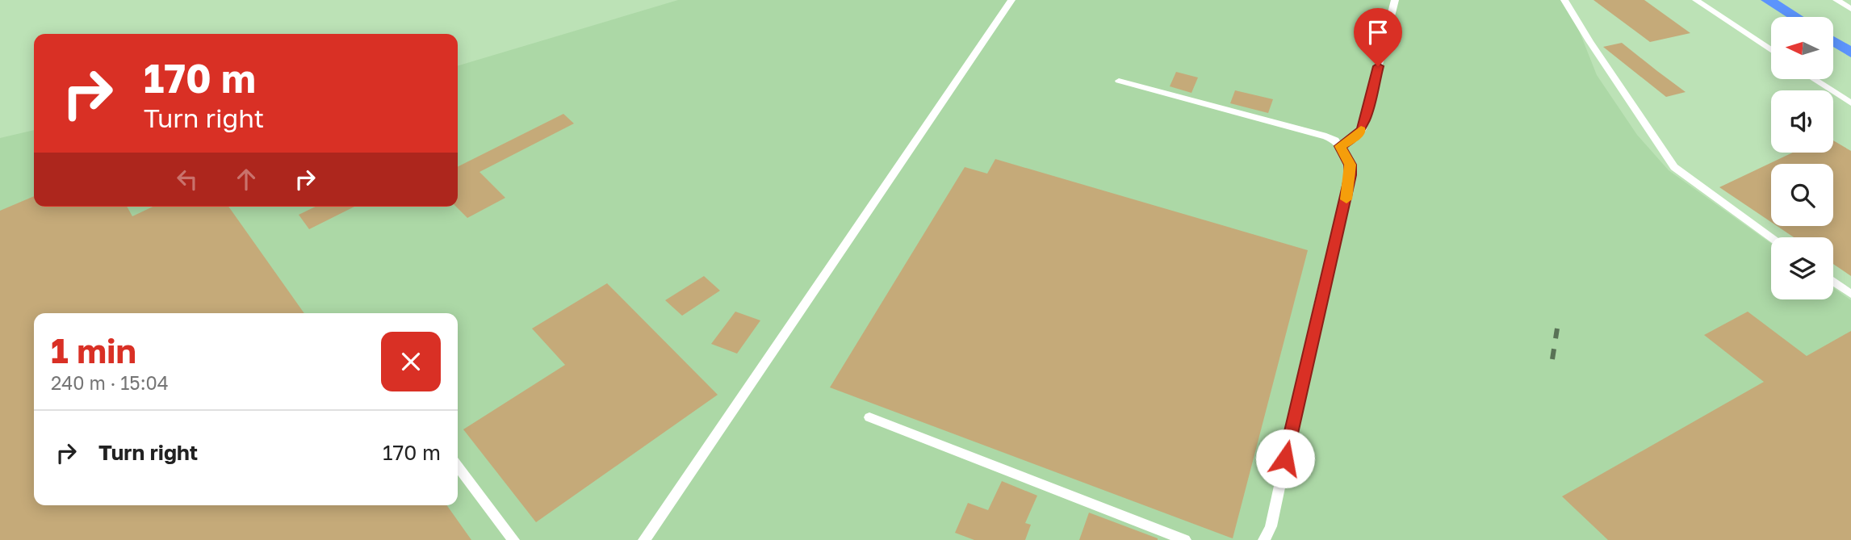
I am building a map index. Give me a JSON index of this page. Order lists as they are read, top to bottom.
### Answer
{
  "north": "left",
  "page": {
    "turn": ["170 m", "Turn right"],
    "heading": ["1 min", "240 m · 15:04"],
    "list": [
      {
        "name": "Turn right",
        "value": "170 m"
      }
    ]
  }
}
